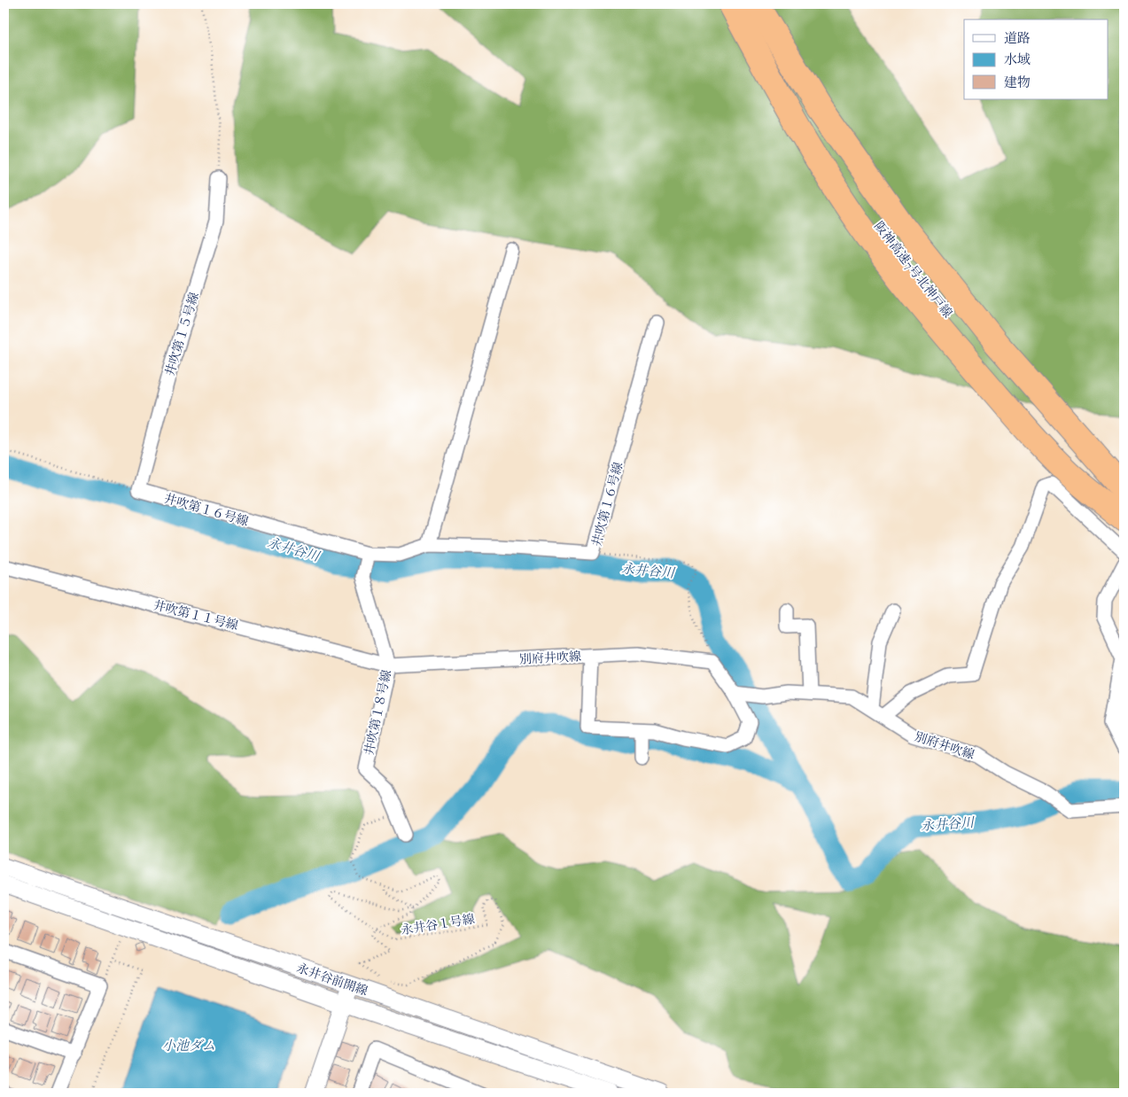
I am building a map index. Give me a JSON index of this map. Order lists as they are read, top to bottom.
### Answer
{
  "streets": {
    "highway": ["阪神高速7号北神戸線"],
    "street": [
      "井吹第１５号線",
      "井吹第１６号線",
      "井吹第１１号線",
      "別府井吹線",
      "井吹第１８号線",
      "永井谷前開線"
    ],
    "path": ["永井谷１号線"]
  },
  "crossings": [
    ["井吹第１５号線", "井吹第１６号線"],
    ["井吹第１６号線", "井吹第１８号線"],
    ["井吹第１１号線", "別府井吹線"],
    ["井吹第１１号線", "井吹第１８号線"],
    ["別府井吹線", "井吹第１８号線"],
    ["井吹第１８号線", "永井谷１号線"],
    ["永井谷１号線", "永井谷前開線"]
  ],
  "water": ["永井谷川", "小池ダム"],
  "legend": ["道路", "水域", "建物"]
}
